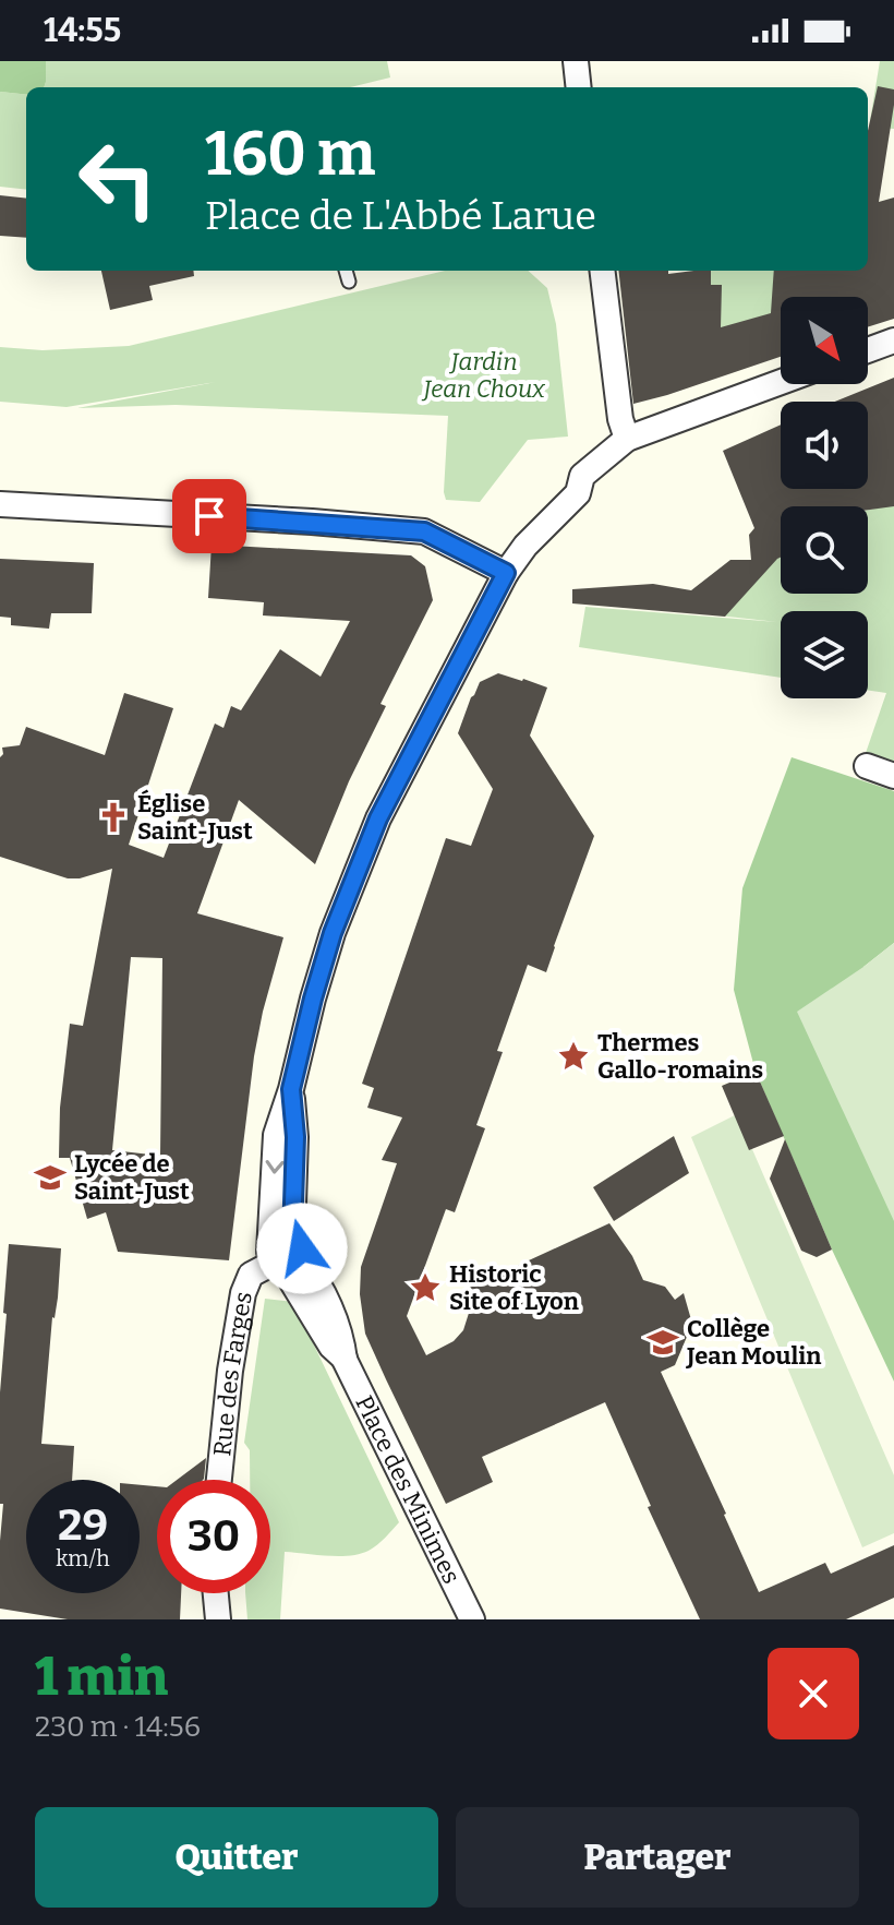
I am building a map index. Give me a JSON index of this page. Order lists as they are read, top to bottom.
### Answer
{
  "streets": {
    "street": ["Rue des Farges", "Place des Minimes"]
  },
  "crossings": [
    ["Rue des Farges", "Place des Minimes"]
  ],
  "parks": ["Jardin Jean Choux"],
  "places": {
    "church": ["Église Saint-Just"],
    "place": ["Thermes Gallo-romains", "Historic Site of Lyon"],
    "school or university": ["Lycée de Saint-Just", "Collège Jean Moulin"]
  },
  "north": "bottom right",
  "page": {
    "status": "14:55",
    "turn": ["160 m", "Place de L'Abbé Larue"],
    "speed": "29 km/h",
    "limit": "30",
    "heading": ["1 min", "230 m · 14:56"],
    "buttons": ["Quitter", "Partager"]
  }
}
